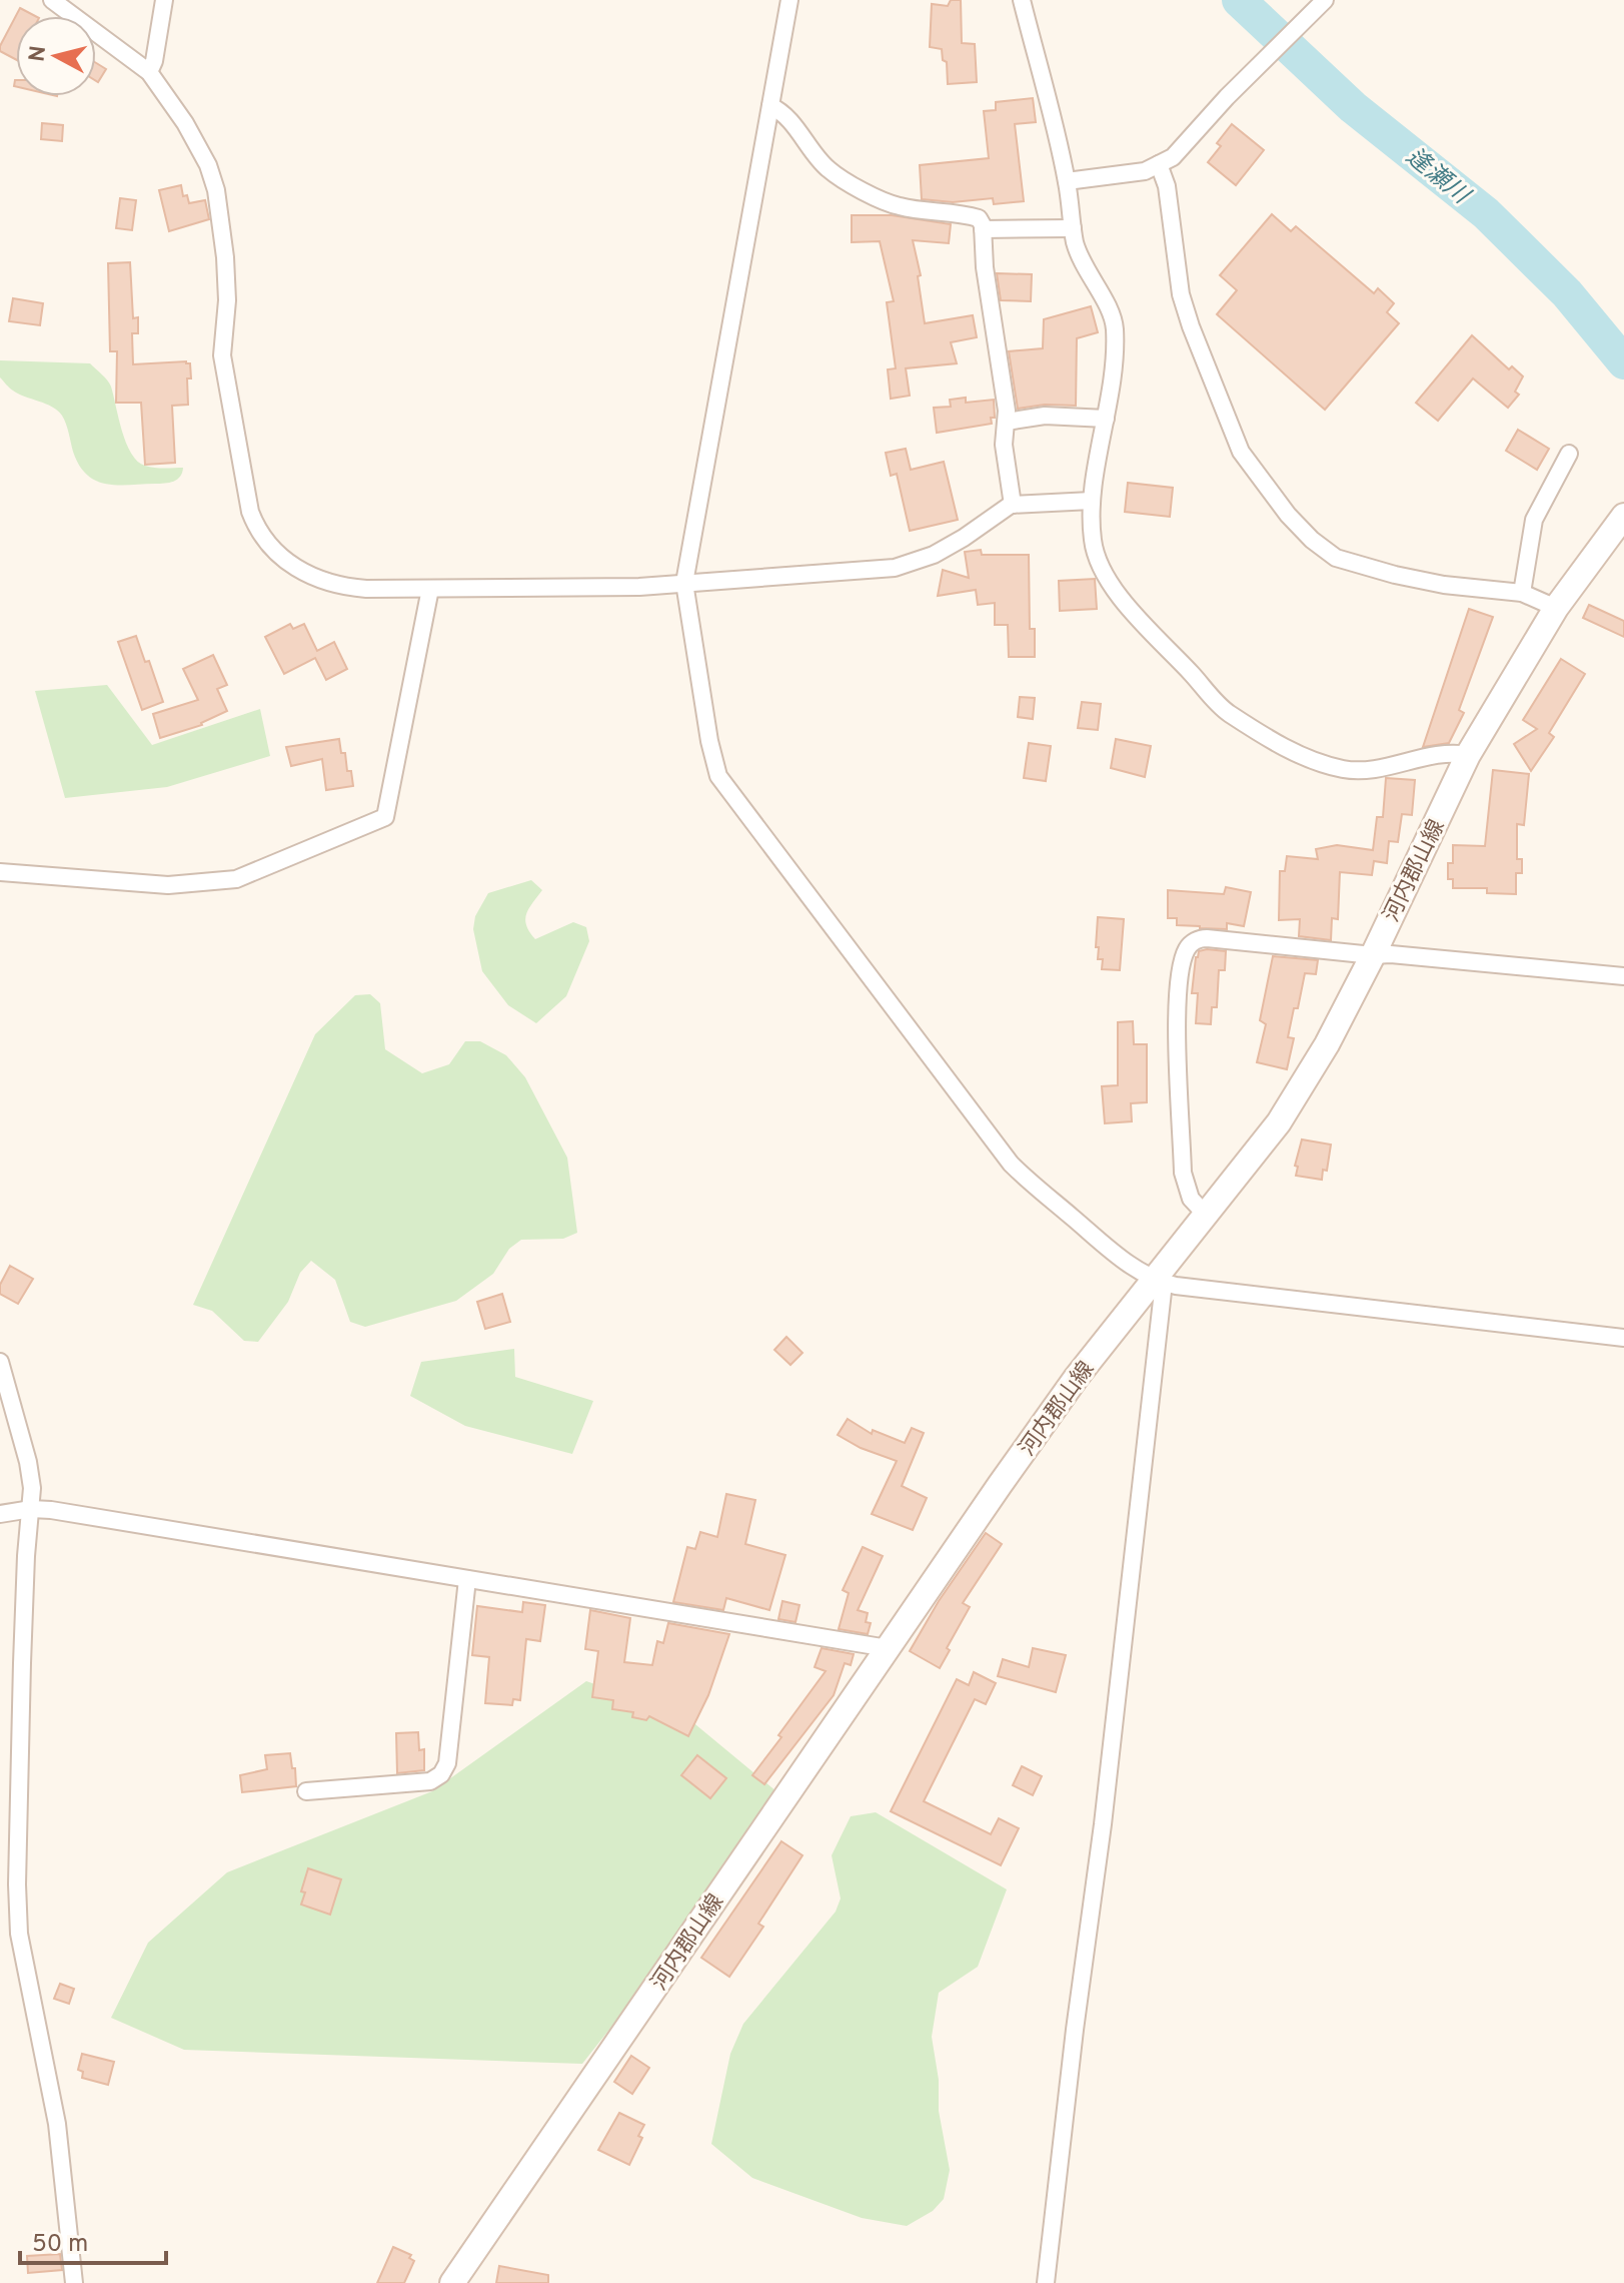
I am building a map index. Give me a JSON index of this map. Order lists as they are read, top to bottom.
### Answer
{
  "streets": {
    "main road": ["河内郡山線"]
  },
  "water": ["逢瀬川"],
  "scale_bar": "50 m",
  "north": "left"
}
